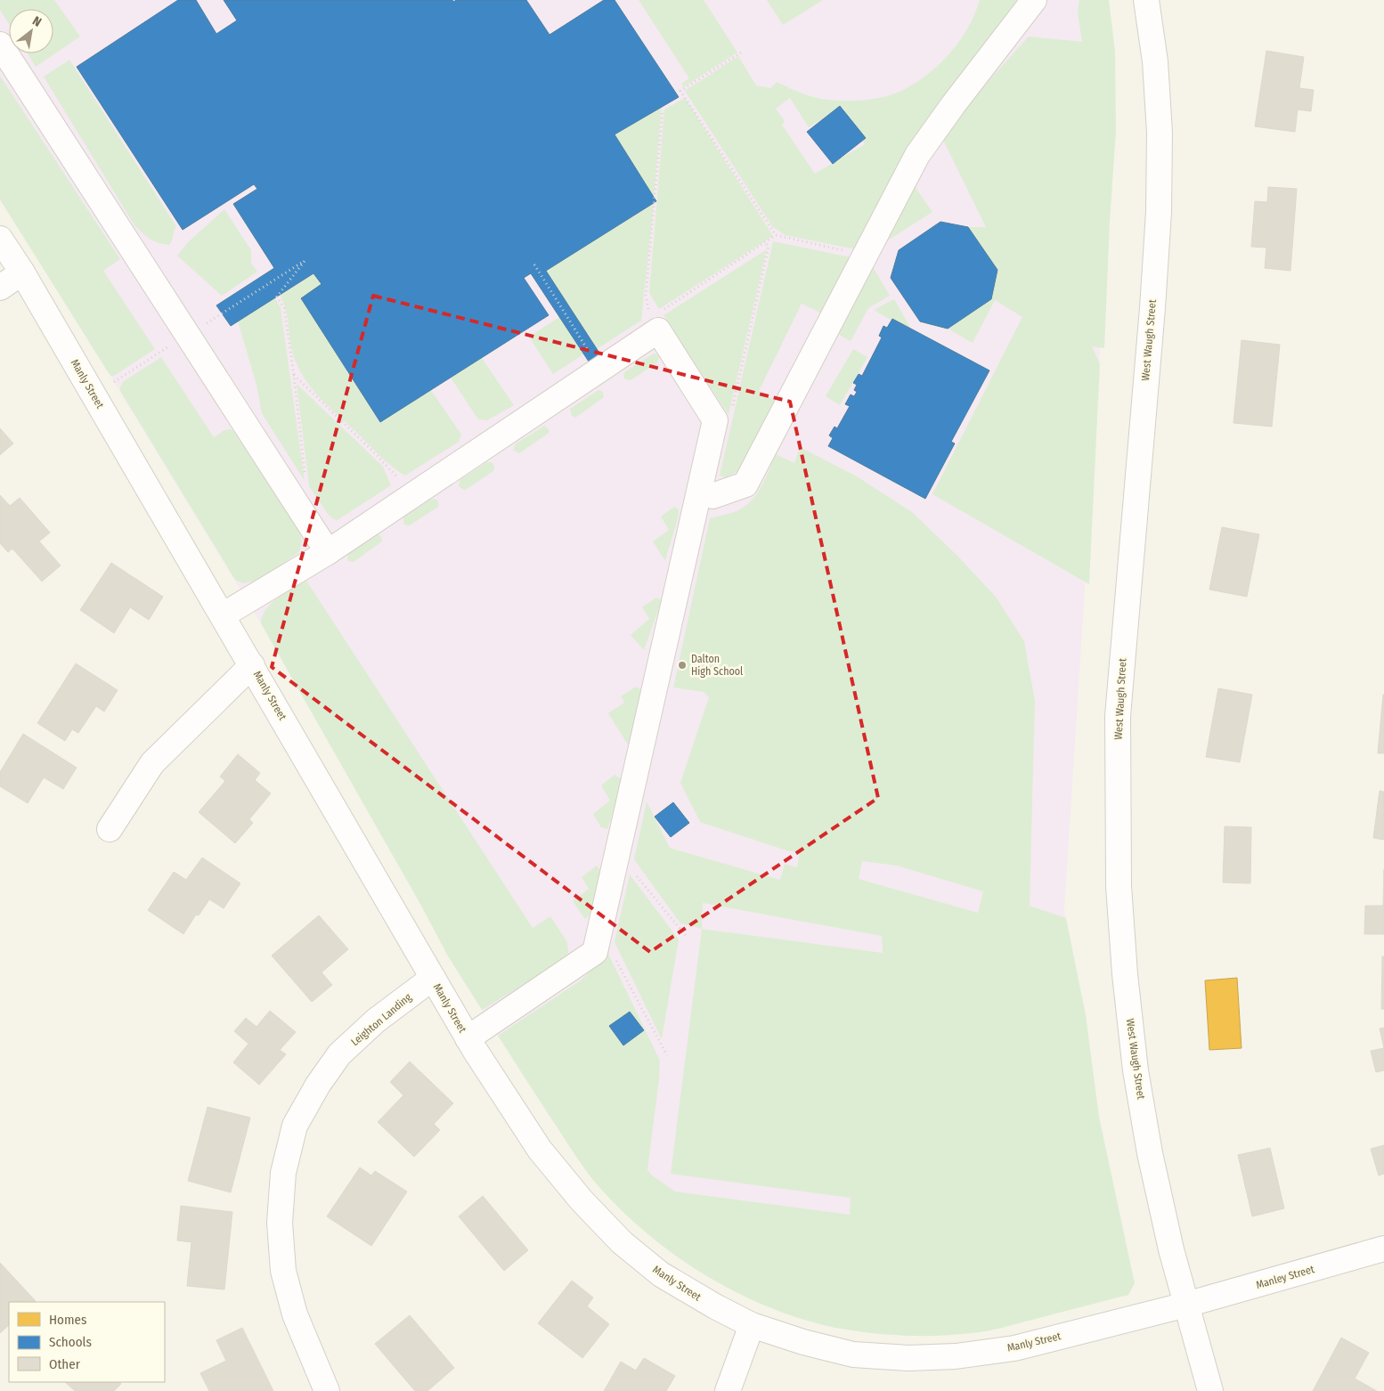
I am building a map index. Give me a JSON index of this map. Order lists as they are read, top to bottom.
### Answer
{
  "streets": {
    "street": [
      "West Waugh Street",
      "Manly Street",
      "Leighton Landing",
      "Manley Street"
    ]
  },
  "crossings": [
    ["West Waugh Street", "Manly Street"],
    ["West Waugh Street", "Manley Street"],
    ["Manly Street", "Leighton Landing"],
    ["Manly Street", "Manley Street"]
  ],
  "places": ["Dalton High School"],
  "legend": ["Homes", "Schools", "Other"],
  "north": "top right"
}
